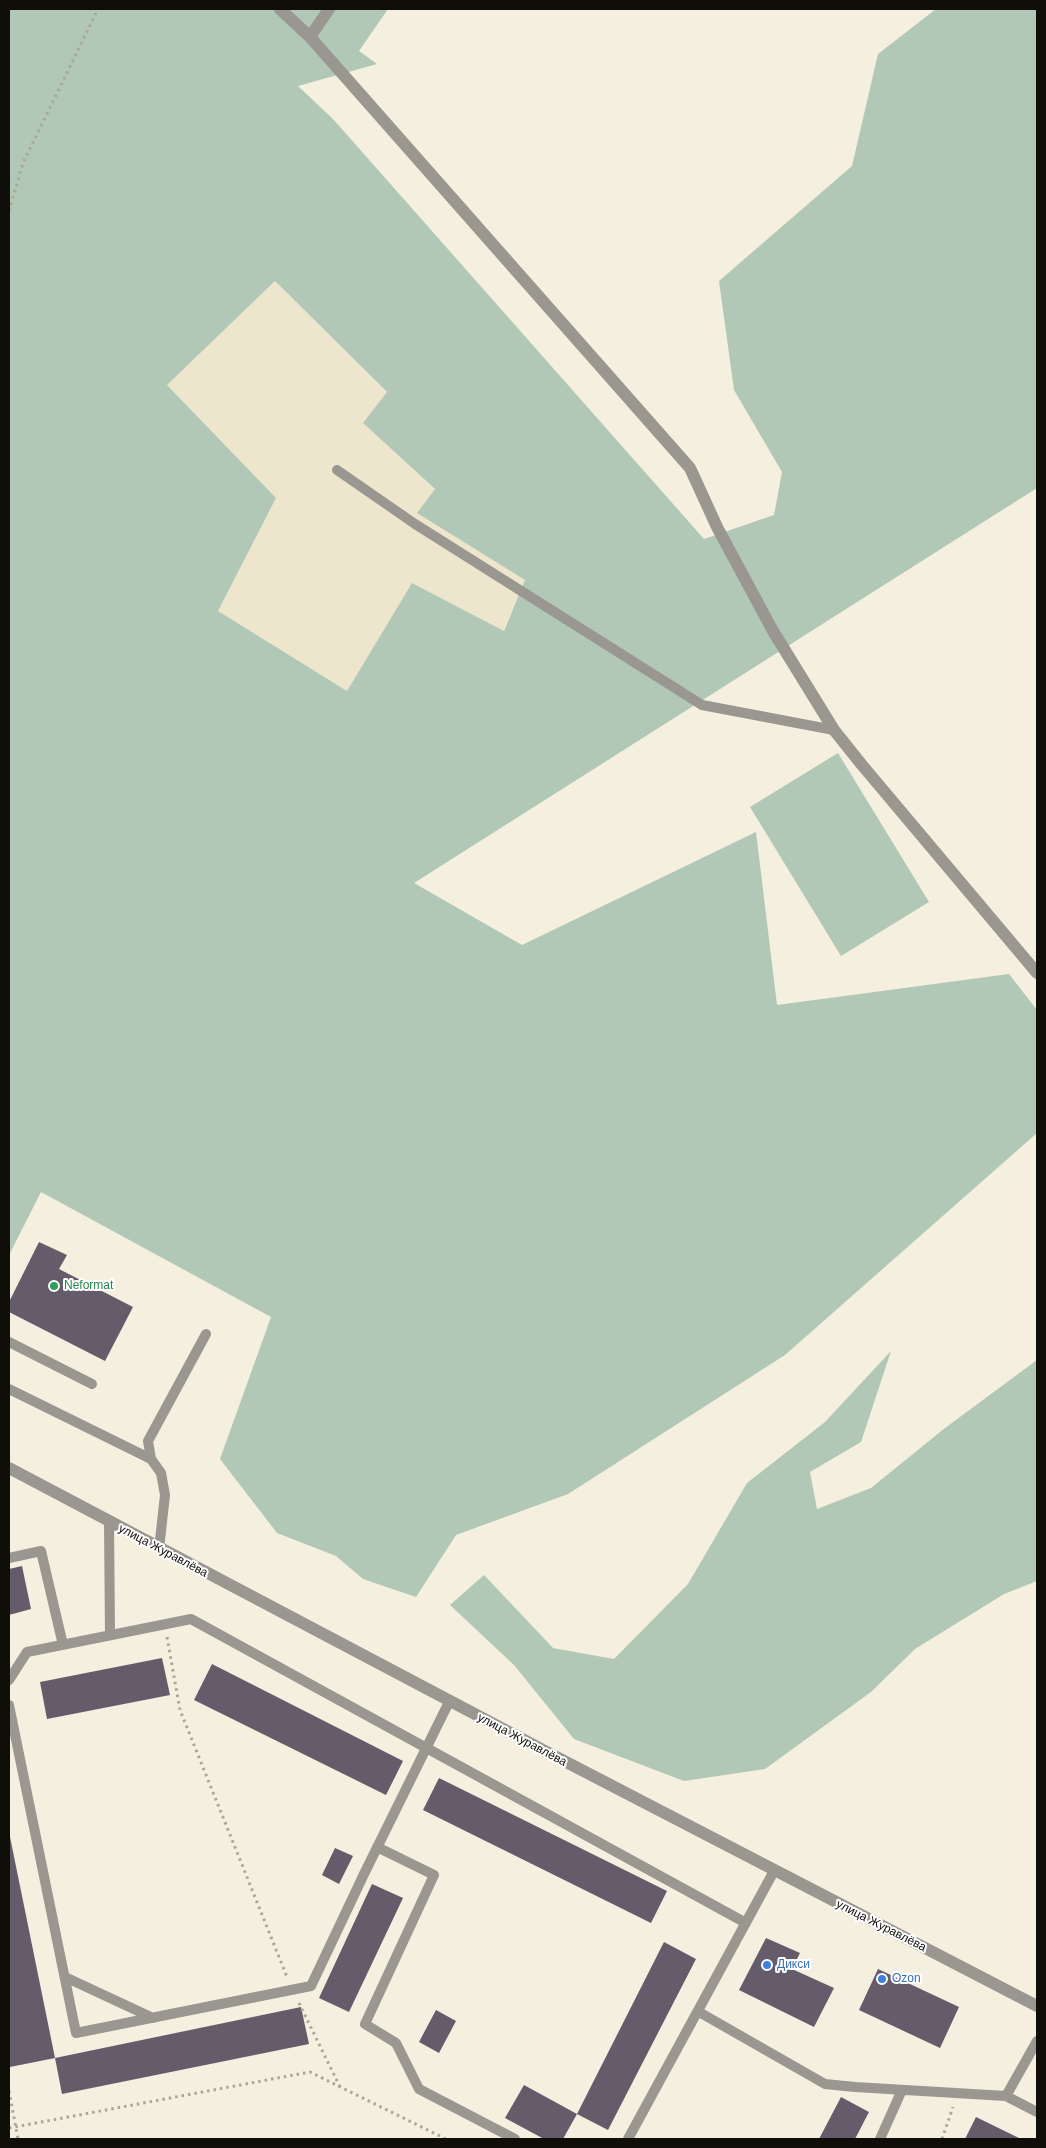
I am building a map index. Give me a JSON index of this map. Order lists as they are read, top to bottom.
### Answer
{
  "streets": {
    "street": ["улица Журавлёва"]
  },
  "places": ["Neformat", "Дикси", "Ozon"]
}
